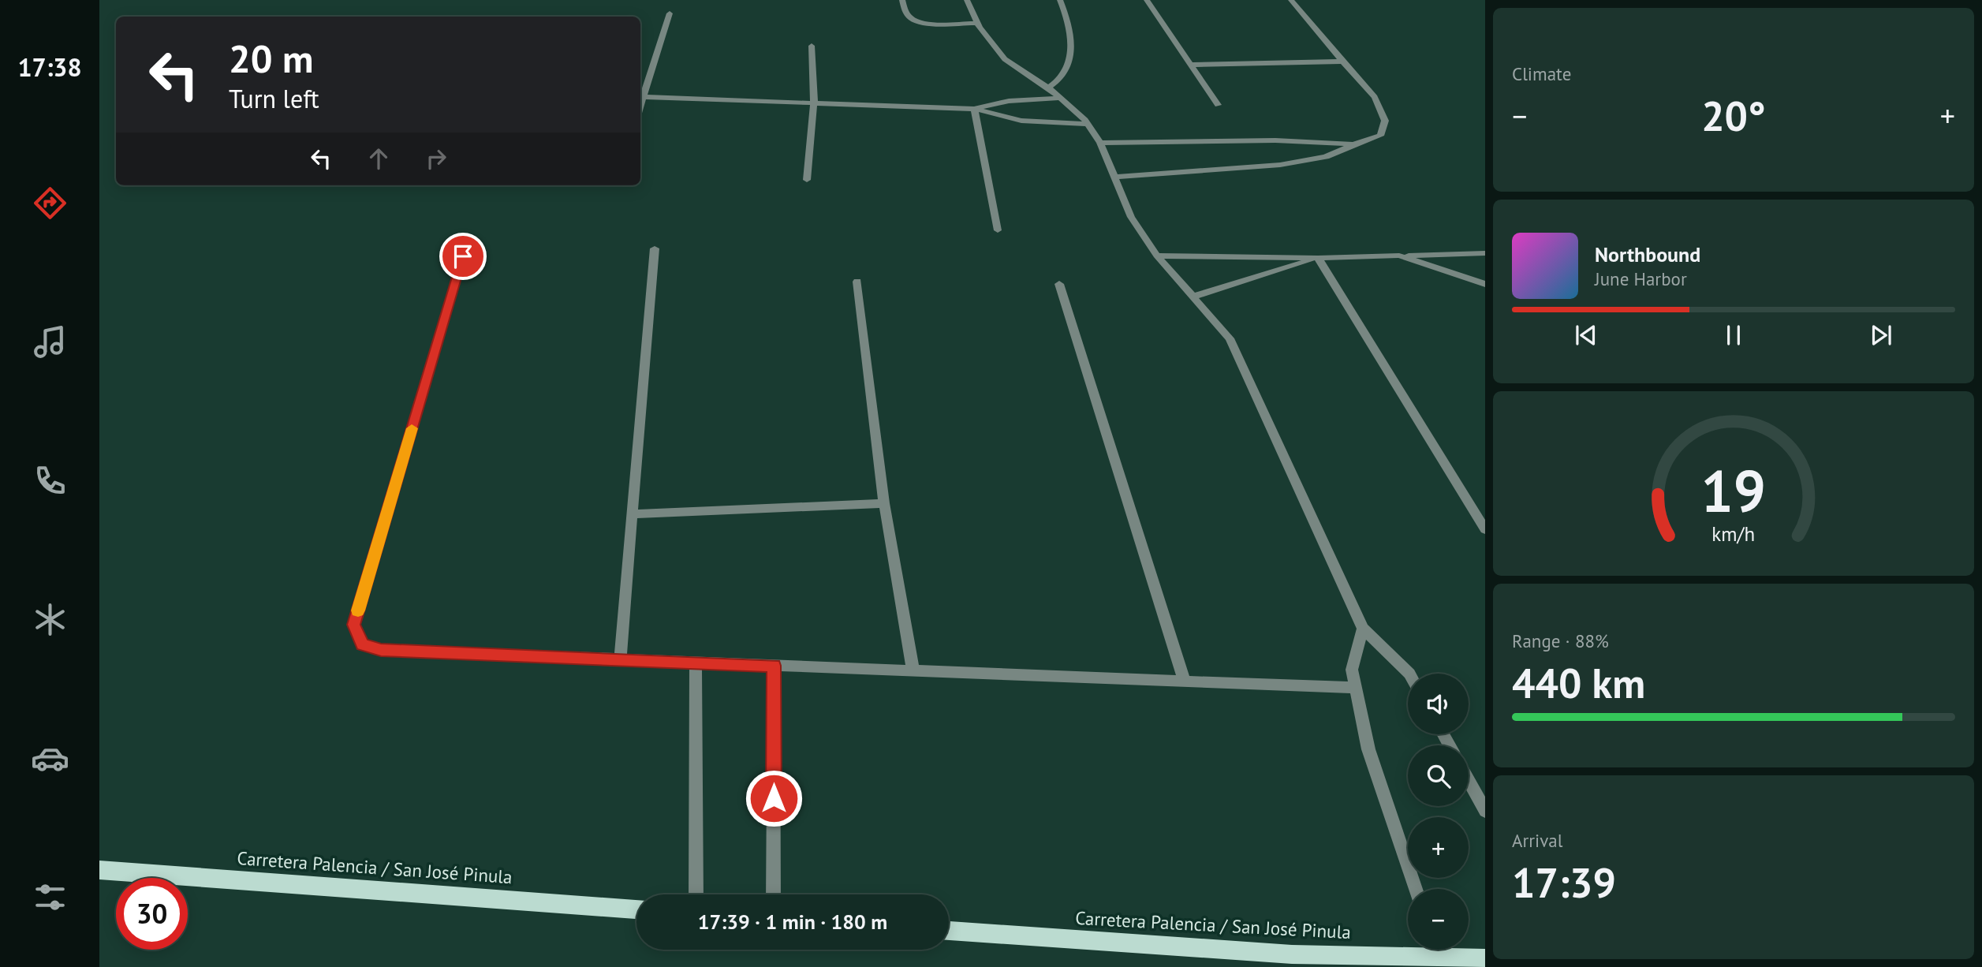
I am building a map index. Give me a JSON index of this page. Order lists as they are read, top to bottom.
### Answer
{
  "streets": {
    "main road": ["Carretera Palencia / San José Pinula"]
  },
  "page": {
    "tabs": "17:38",
    "tile": [
      "Climate",
      ["Range · 88%", "440 km"],
      ["Arrival", "17:39"]
    ],
    "turn": ["20 m", "Turn left"],
    "heat": ["−", "20°", "+"],
    "song": ["Northbound", "June Harbor"],
    "map_buttons": ["+", "−"],
    "limit": "30",
    "trip": "17:39 · 1 min · 180 m",
    "gauge": ["19", "km/h"]
  }
}
